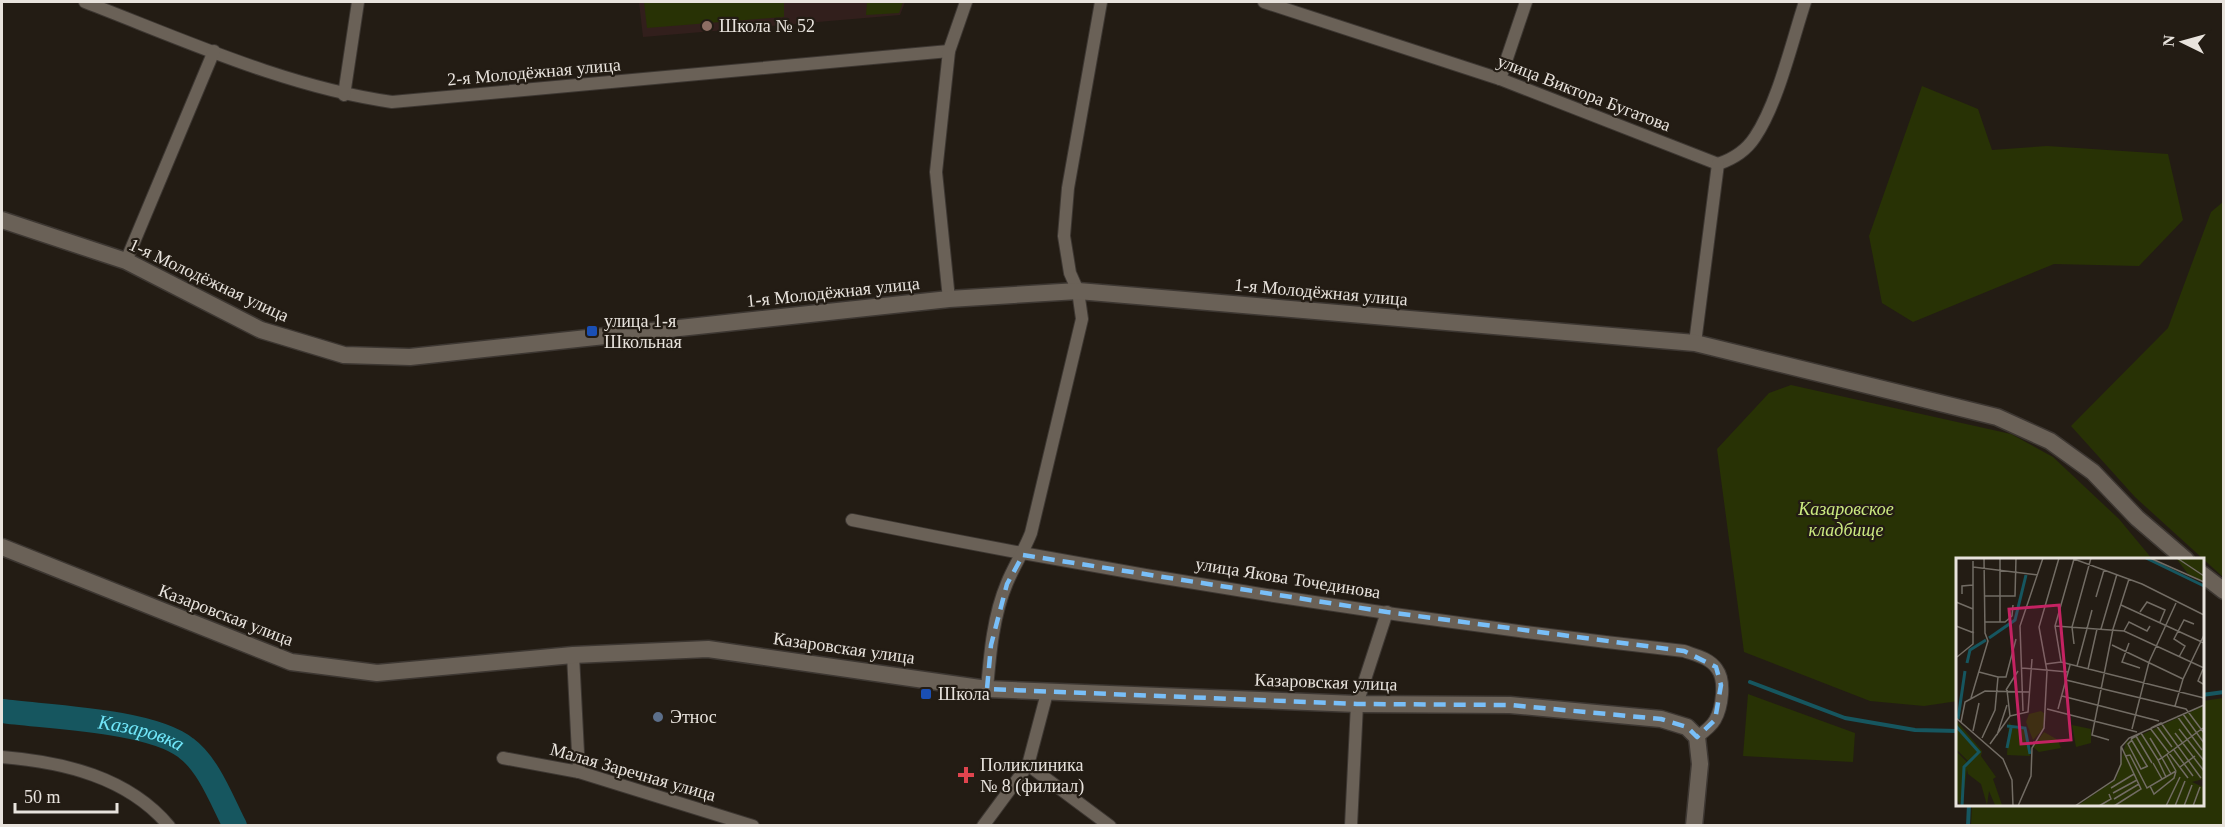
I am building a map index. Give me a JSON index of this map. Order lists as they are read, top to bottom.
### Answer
{
  "streets": {
    "street": [
      "2-я Молодёжная улица",
      "улица Виктора Бугатова",
      "1-я Молодёжная улица",
      "улица Якова Точединова",
      "Казаровская улица",
      "Малая Заречная улица"
    ]
  },
  "crossings": [
    ["улица Якова Точединова", "Казаровская улица"]
  ],
  "water": ["Казаровка"],
  "parks": ["Казаровское кладбище"],
  "places": {
    "other": ["Школа № 52", "Этнос"],
    "transit": ["улица 1-я Школьная", "Школа"],
    "health": ["Поликлиника № 8 (филиал)"]
  },
  "scale_bar": "50 m",
  "north": "left"
}
